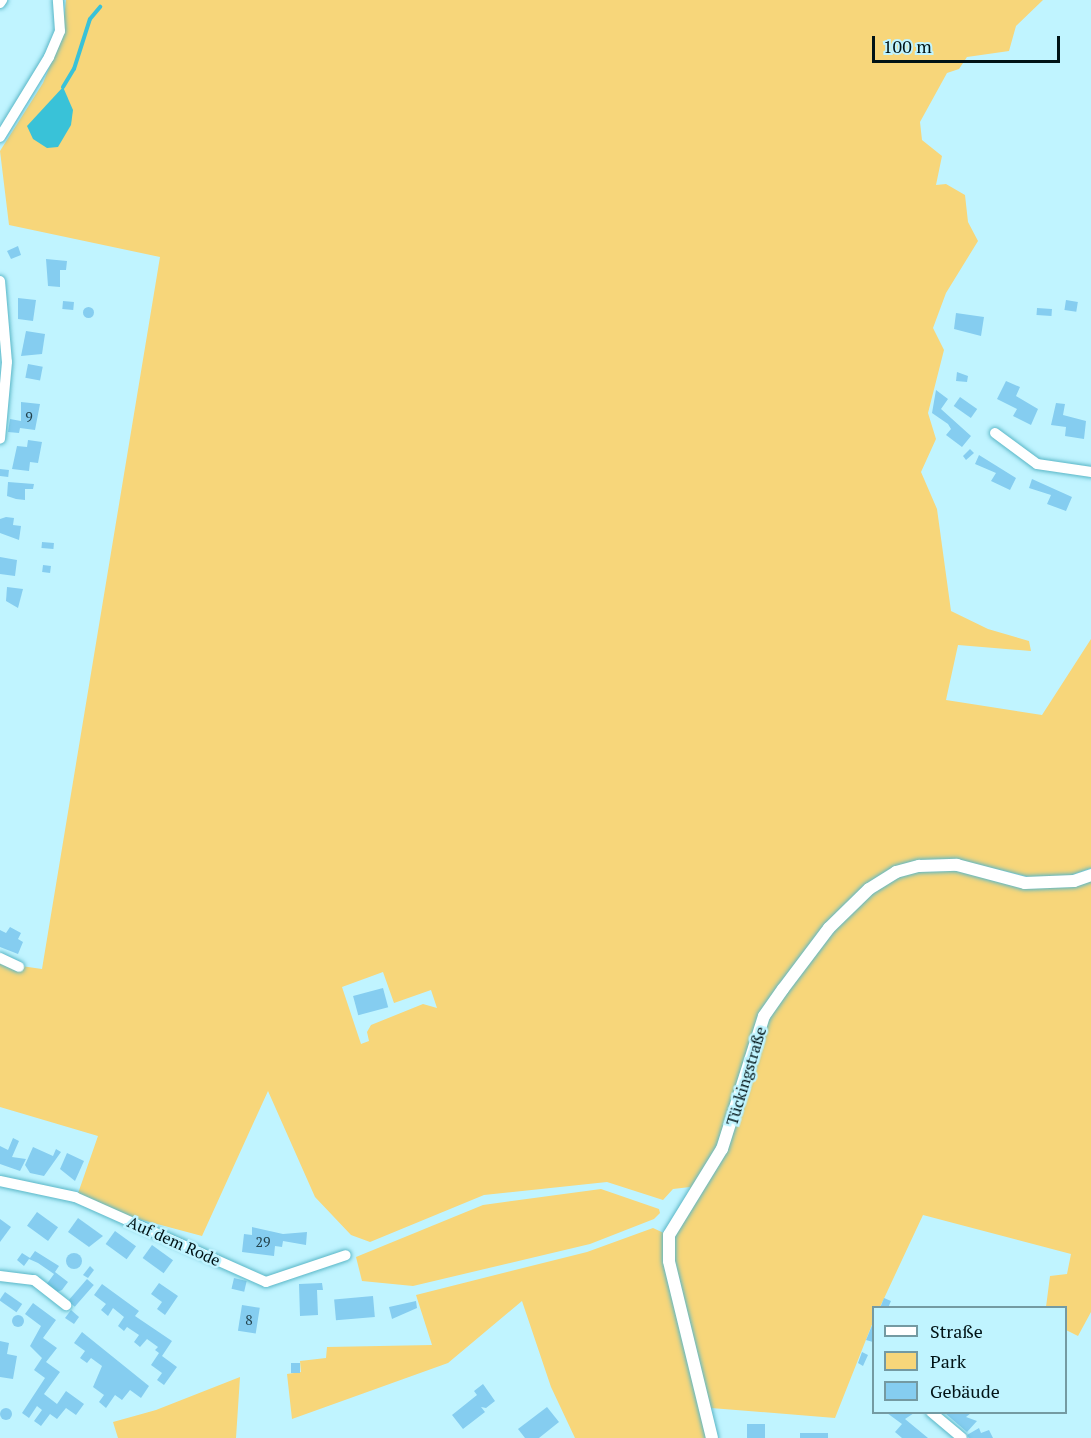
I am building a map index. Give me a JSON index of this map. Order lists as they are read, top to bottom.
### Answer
{
  "streets": {
    "street": ["Tückingstraße", "Auf dem Rode"]
  },
  "house_numbers": ["9", "29", "8"],
  "legend": ["Straße", "Park", "Gebäude"],
  "scale_bar": "100 m"
}
